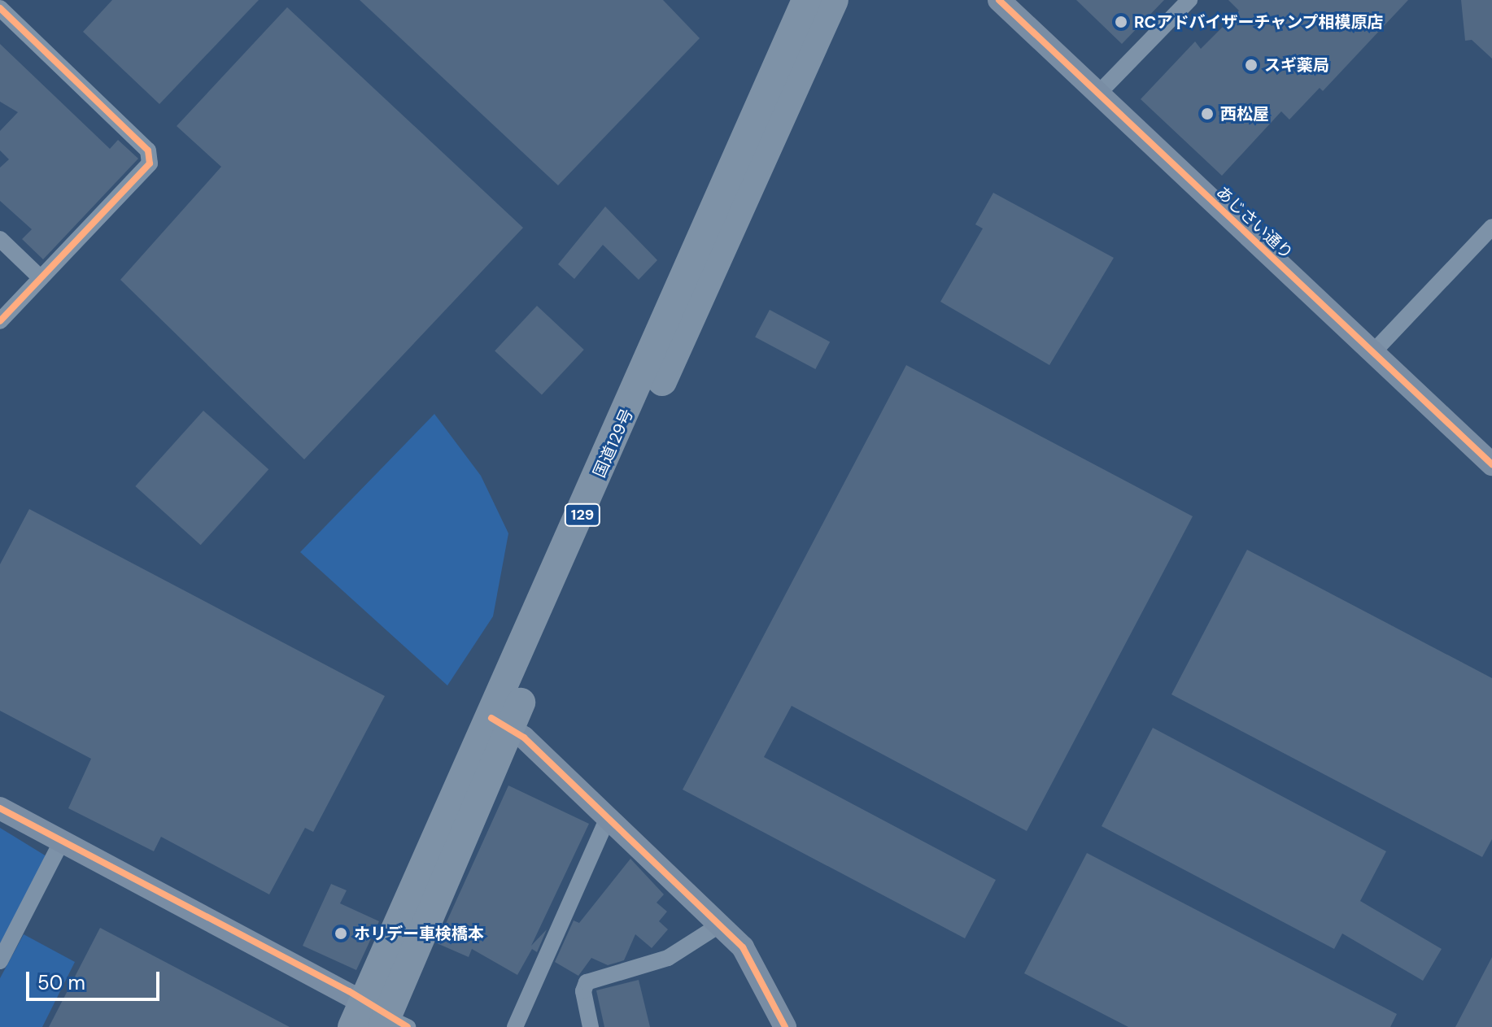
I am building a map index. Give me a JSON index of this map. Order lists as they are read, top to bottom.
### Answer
{
  "streets": {
    "highway": ["国道129号", "129"],
    "street": ["あじさい通り"]
  },
  "places": [
    "RCアドバイザーチャンプ相模原店",
    "スギ薬局",
    "西松屋",
    "ホリデー車検橋本"
  ],
  "scale_bar": "50 m"
}
